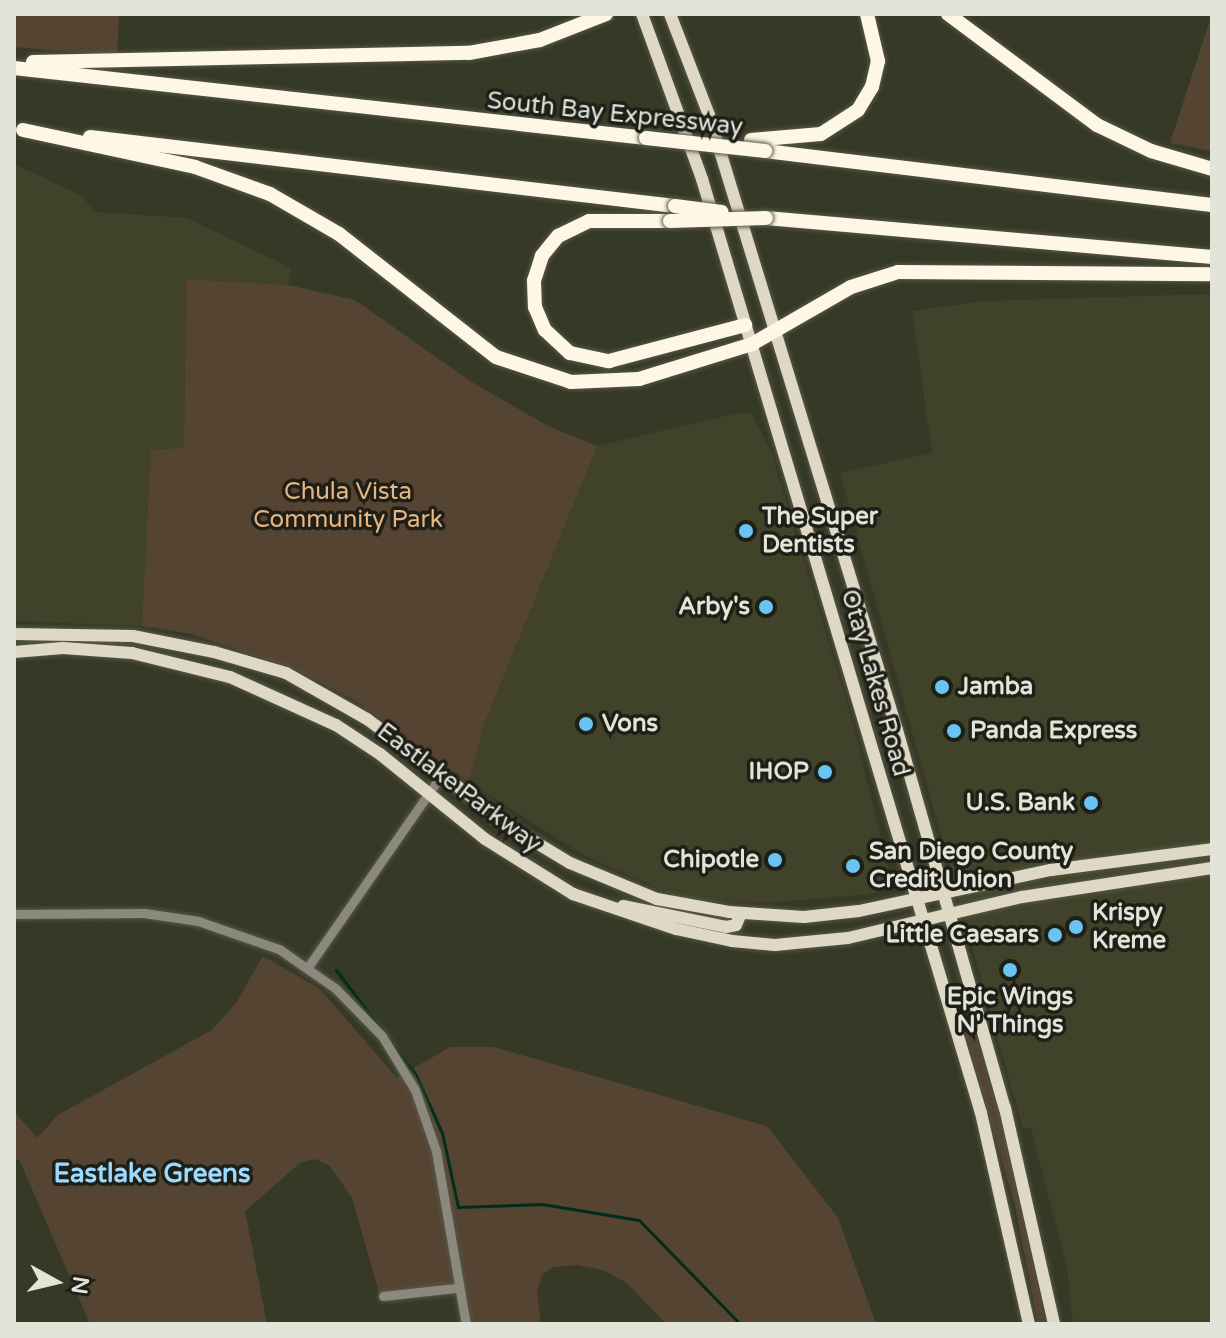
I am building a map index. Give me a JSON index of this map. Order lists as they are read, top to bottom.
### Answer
{
  "streets": {
    "highway": ["South Bay Expressway"],
    "main road": ["Otay Lakes Road", "Eastlake Parkway"]
  },
  "crossings": [
    ["Otay Lakes Road", "Eastlake Parkway"]
  ],
  "districts": ["Eastlake Greens"],
  "parks": ["Chula Vista Community Park"],
  "places": [
    "The Super Dentists",
    "Arby's",
    "Jamba",
    "Vons",
    "Panda Express",
    "IHOP",
    "U.S. Bank",
    "Chipotle",
    "San Diego County Credit Union",
    "Krispy Kreme",
    "Little Caesars",
    "Epic Wings N' Things"
  ],
  "north": "right"
}
